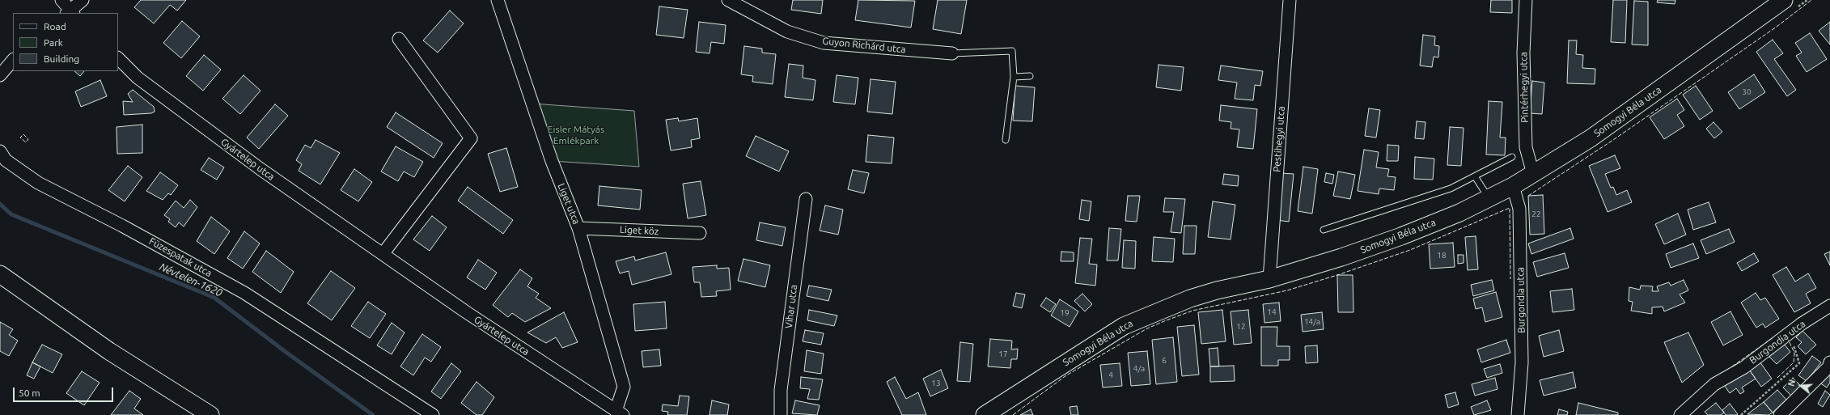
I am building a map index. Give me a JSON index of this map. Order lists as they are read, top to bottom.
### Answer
{
  "streets": {
    "main road": ["Somogyi Béla utca"],
    "street": [
      "Guyon Richárd utca",
      "Pintérhegyi utca",
      "Pestihegyi utca",
      "Gyártelep utca",
      "Liget utca",
      "Liget köz",
      "Füzespatak utca",
      "Burgondia utca",
      "Vihar utca"
    ]
  },
  "crossings": [
    ["Pintérhegyi utca", "Somogyi Béla utca"],
    ["Somogyi Béla utca", "Pestihegyi utca"],
    ["Somogyi Béla utca", "Burgondia utca"],
    ["Gyártelep utca", "Liget utca"],
    ["Liget utca", "Liget köz"]
  ],
  "water": ["Névtelen-1620"],
  "parks": ["Eisler Mátyás Emlékpark"],
  "house_numbers": [
    "30",
    "22",
    "18",
    "14",
    "19",
    "14/a",
    "12",
    "17",
    "6",
    "4/a",
    "4",
    "13"
  ],
  "legend": ["Road", "Park", "Building"],
  "scale_bar": "50 m",
  "north": "left"
}
